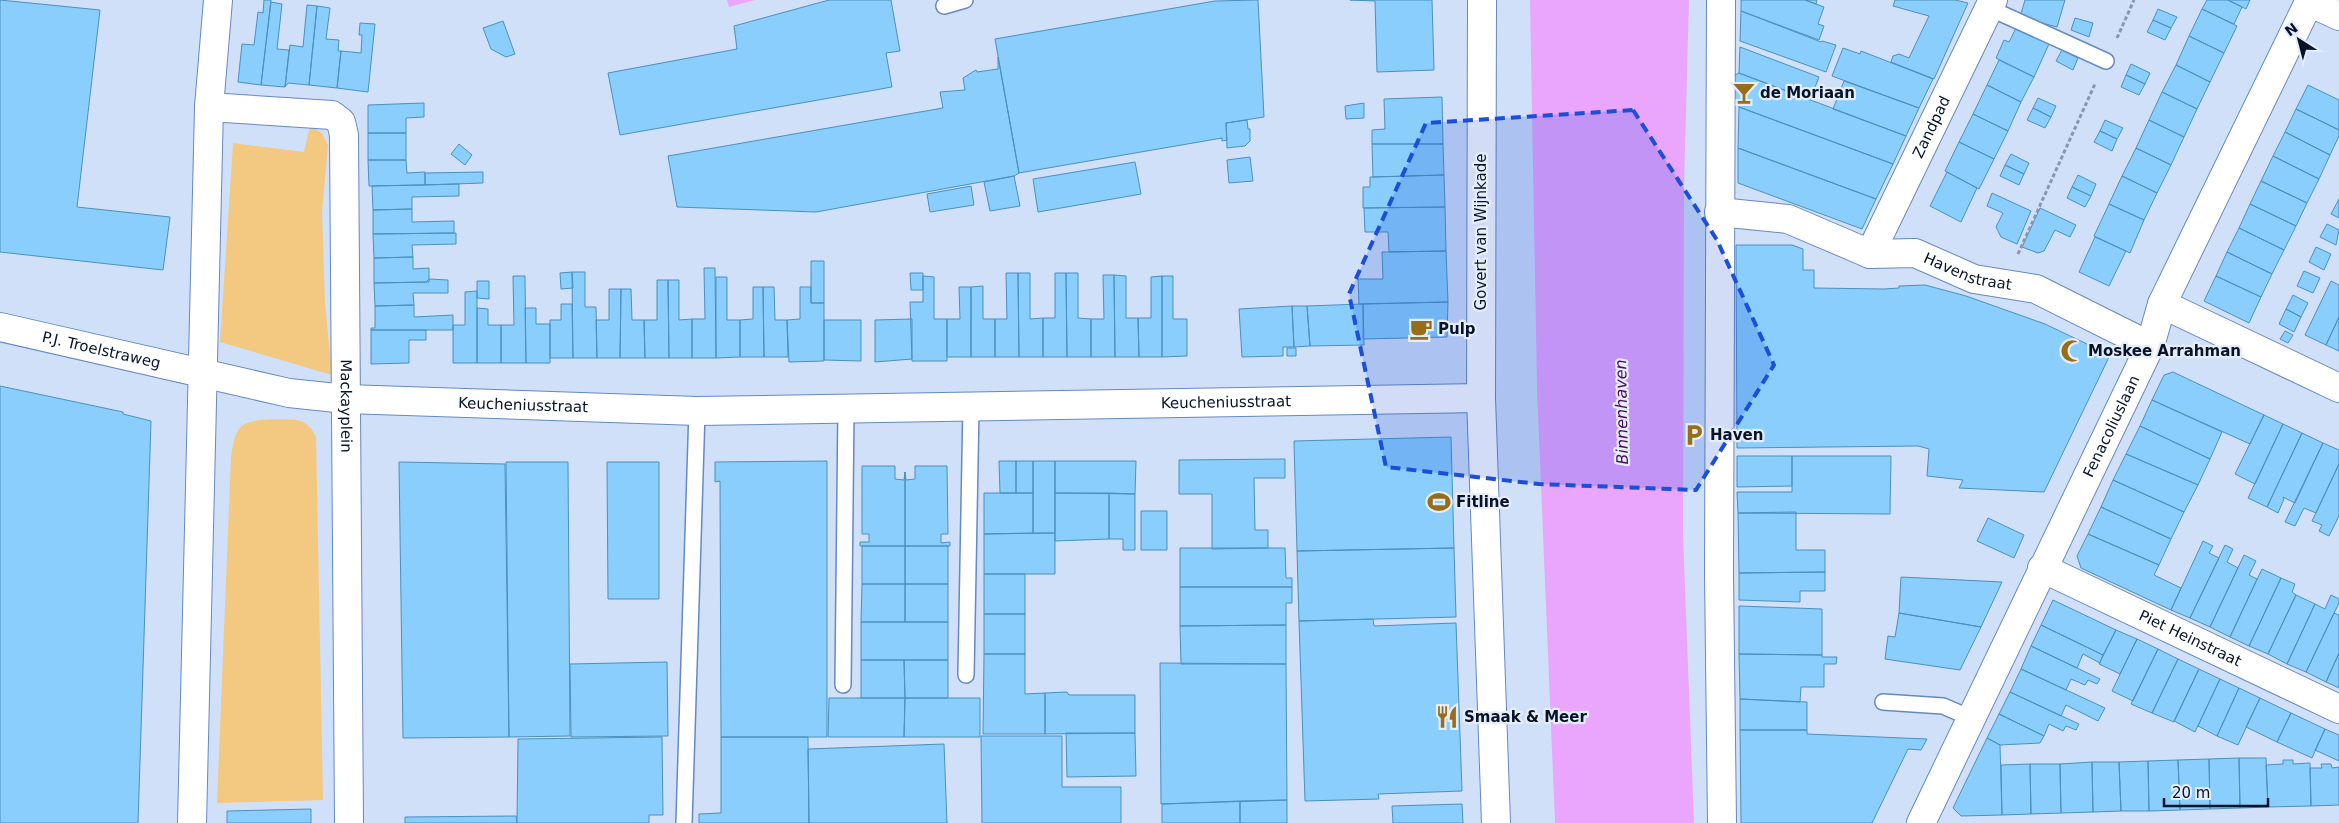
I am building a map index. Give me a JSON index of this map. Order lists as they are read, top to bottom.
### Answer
{
  "streets": {
    "street": [
      "Zandpad",
      "Govert van Wijnkade",
      "Havenstraat",
      "P.J. Troelstraweg",
      "Keucheniusstraat",
      "Mackayplein",
      "Fenacoliuslaan",
      "Piet Heinstraat"
    ]
  },
  "crossings": [
    ["Zandpad", "Havenstraat"],
    ["Govert van Wijnkade", "Keucheniusstraat"],
    ["Havenstraat", "Fenacoliuslaan"],
    ["P.J. Troelstraweg", "Keucheniusstraat"],
    ["Keucheniusstraat", "Mackayplein"],
    ["Fenacoliuslaan", "Piet Heinstraat"]
  ],
  "water": ["Binnenhaven"],
  "places": {
    "bar": ["de Moriaan"],
    "cafe": ["Pulp"],
    "mosque": ["Moskee Arrahman"],
    "parking": ["Haven"],
    "sports": ["Fitline"],
    "restaurant": ["Smaak & Meer"]
  },
  "scale_bar": "20 m",
  "north": "top left"
}
